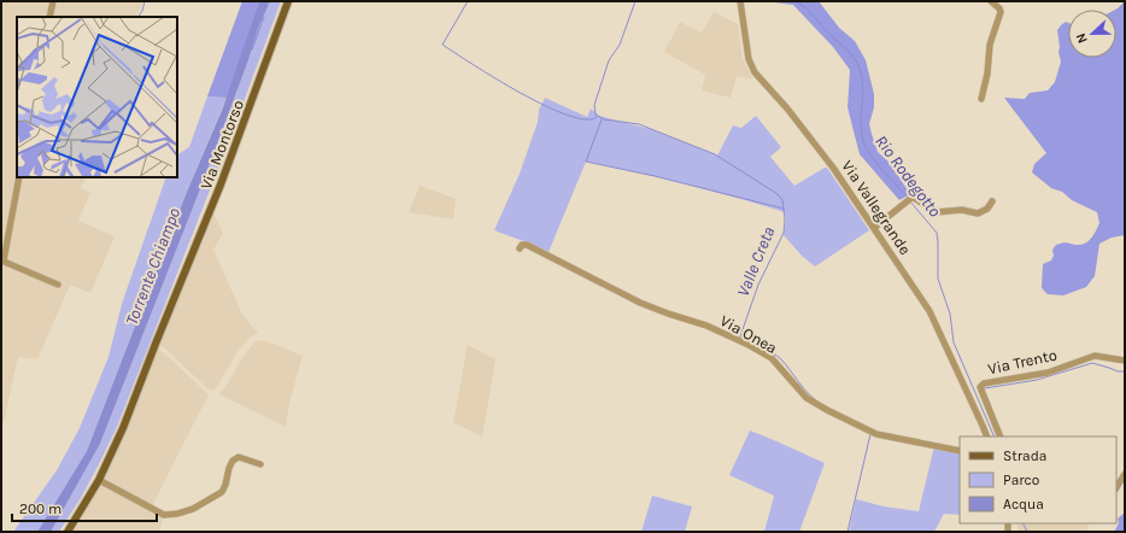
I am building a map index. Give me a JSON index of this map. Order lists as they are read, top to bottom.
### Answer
{
  "streets": {
    "main road": ["Via Montorso"],
    "street": ["Via Vallegrande", "Via Onea", "Via Trento"]
  },
  "water": ["Rio Rodegotto", "Valle Creta", "Torrente Chiampo"],
  "legend": ["Strada", "Parco", "Acqua"],
  "scale_bar": "200 m",
  "north": "left"
}
